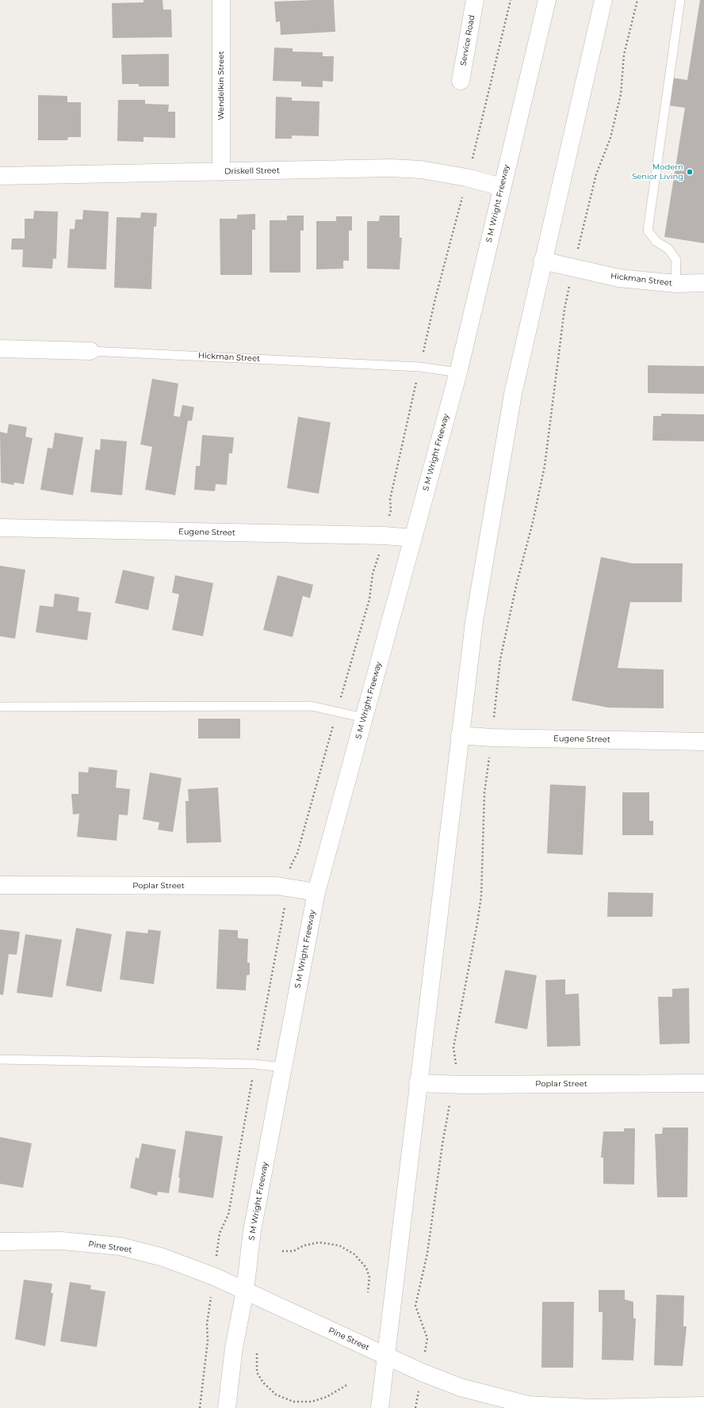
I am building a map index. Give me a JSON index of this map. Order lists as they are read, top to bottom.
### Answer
{
  "streets": {
    "street": [
      "Service Road",
      "Wendelkin Street",
      "Driskell Street",
      "S M Wright Freeway",
      "Hickman Street",
      "Eugene Street",
      "Poplar Street",
      "Pine Street"
    ]
  },
  "crossings": [
    ["Wendelkin Street", "Driskell Street"],
    ["Driskell Street", "S M Wright Freeway"],
    ["S M Wright Freeway", "Hickman Street"],
    ["S M Wright Freeway", "Eugene Street"],
    ["S M Wright Freeway", "Poplar Street"],
    ["S M Wright Freeway", "Pine Street"]
  ],
  "places": ["Modern Senior Living"]
}
